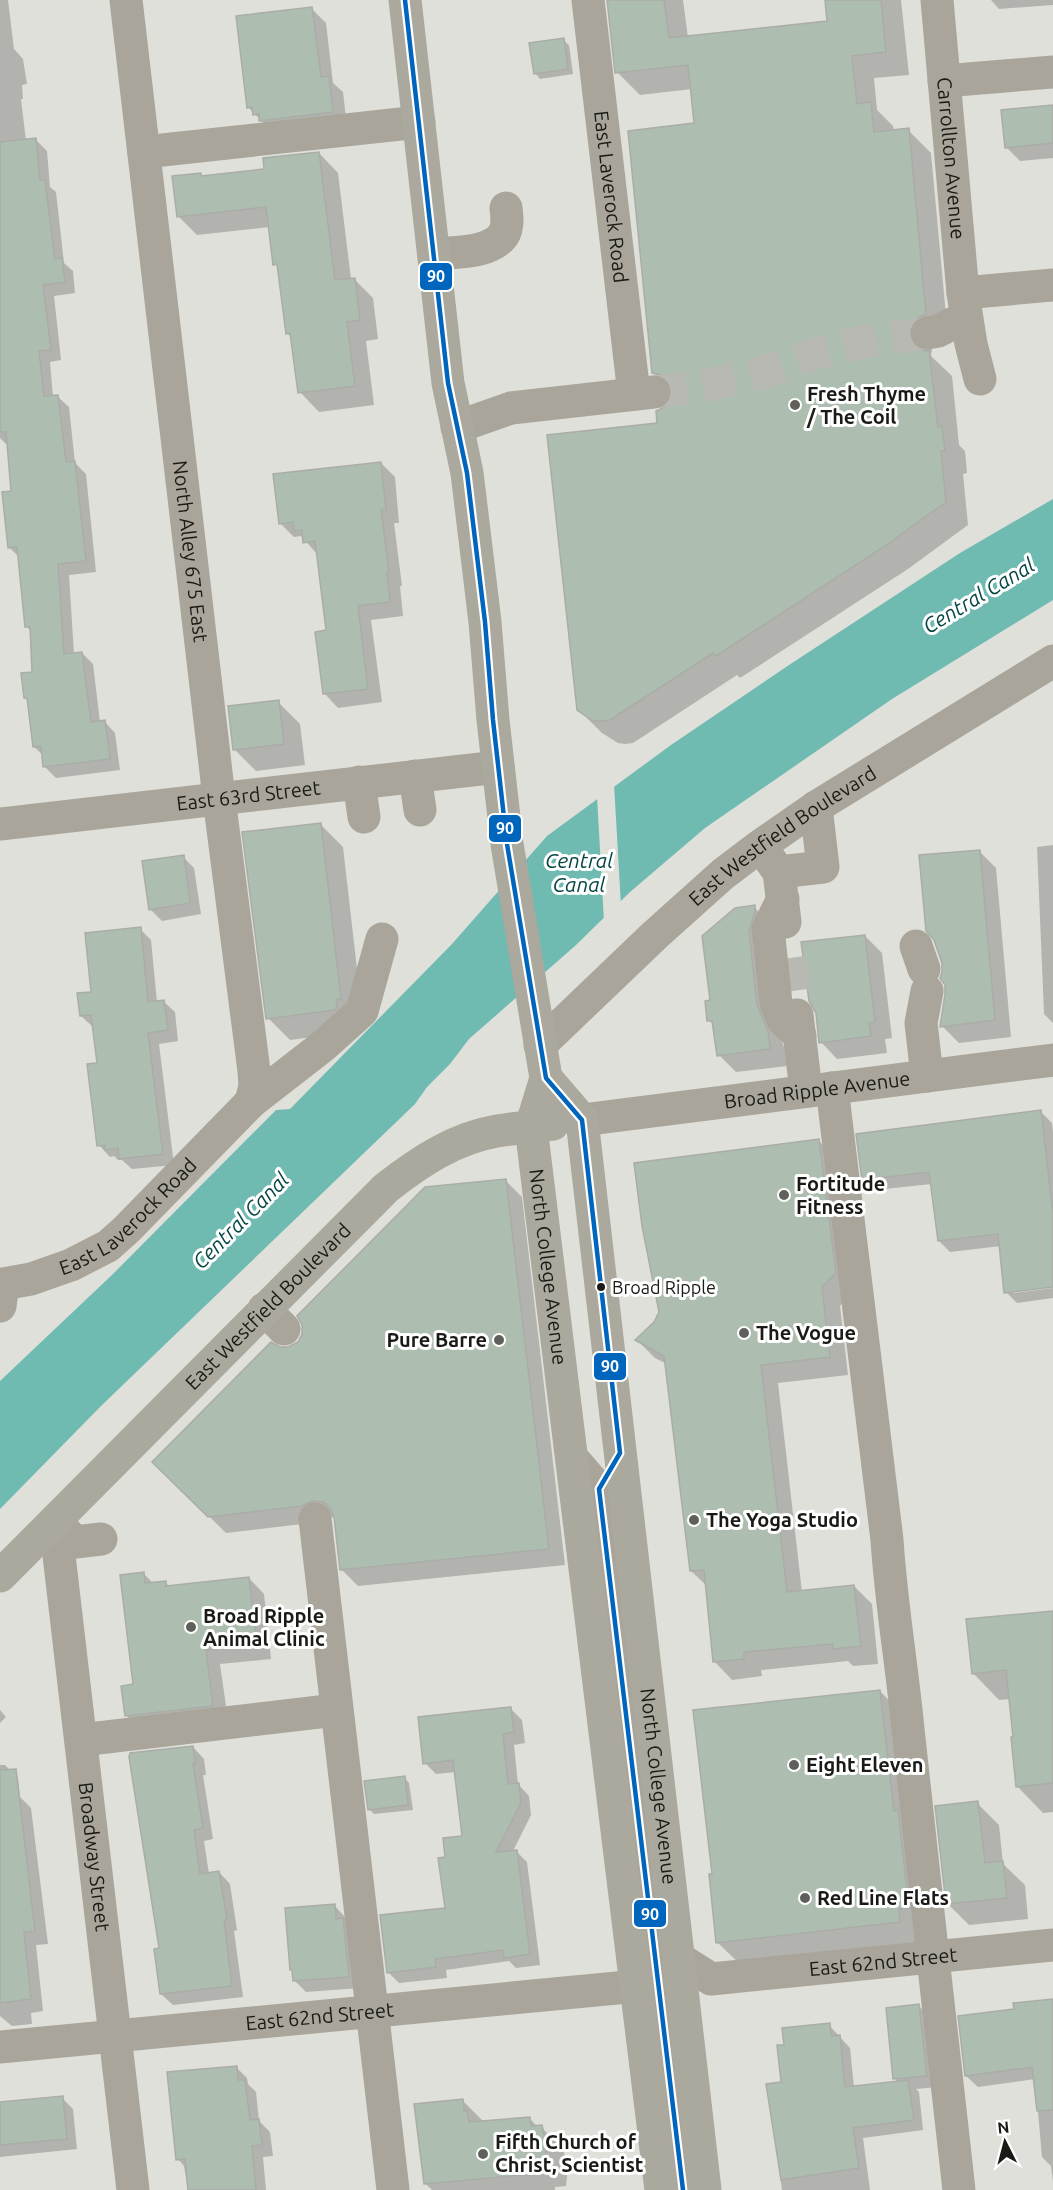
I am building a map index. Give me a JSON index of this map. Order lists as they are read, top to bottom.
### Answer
{
  "streets": {
    "main road": ["East Westfield Boulevard", "North College Avenue"],
    "street": [
      "Carrollton Avenue",
      "East Laverock Road",
      "North Alley 675 East",
      "East 63rd Street",
      "Broad Ripple Avenue",
      "Broadway Street",
      "East 62nd Street"
    ]
  },
  "crossings": [
    ["East Laverock Road", "North Alley 675 East"],
    ["East Laverock Road", "North College Avenue"],
    ["North Alley 675 East", "East 63rd Street"],
    ["East 63rd Street", "North College Avenue"],
    ["East Westfield Boulevard", "Broad Ripple Avenue"],
    ["East Westfield Boulevard", "North College Avenue"],
    ["East Westfield Boulevard", "Broadway Street"],
    ["Broad Ripple Avenue", "North College Avenue"],
    ["North College Avenue", "East 62nd Street"],
    ["Broadway Street", "East 62nd Street"]
  ],
  "water": ["Central Canal"],
  "places": [
    "Fresh Thyme / The Coil",
    "Fortitude Fitness",
    "Broad Ripple",
    "The Vogue",
    "Pure Barre",
    "The Yoga Studio",
    "Broad Ripple Animal Clinic",
    "Eight Eleven",
    "Red Line Flats",
    "Fifth Church of Christ, Scientist"
  ],
  "lines": ["transit line 90"],
  "north": "top"
}
